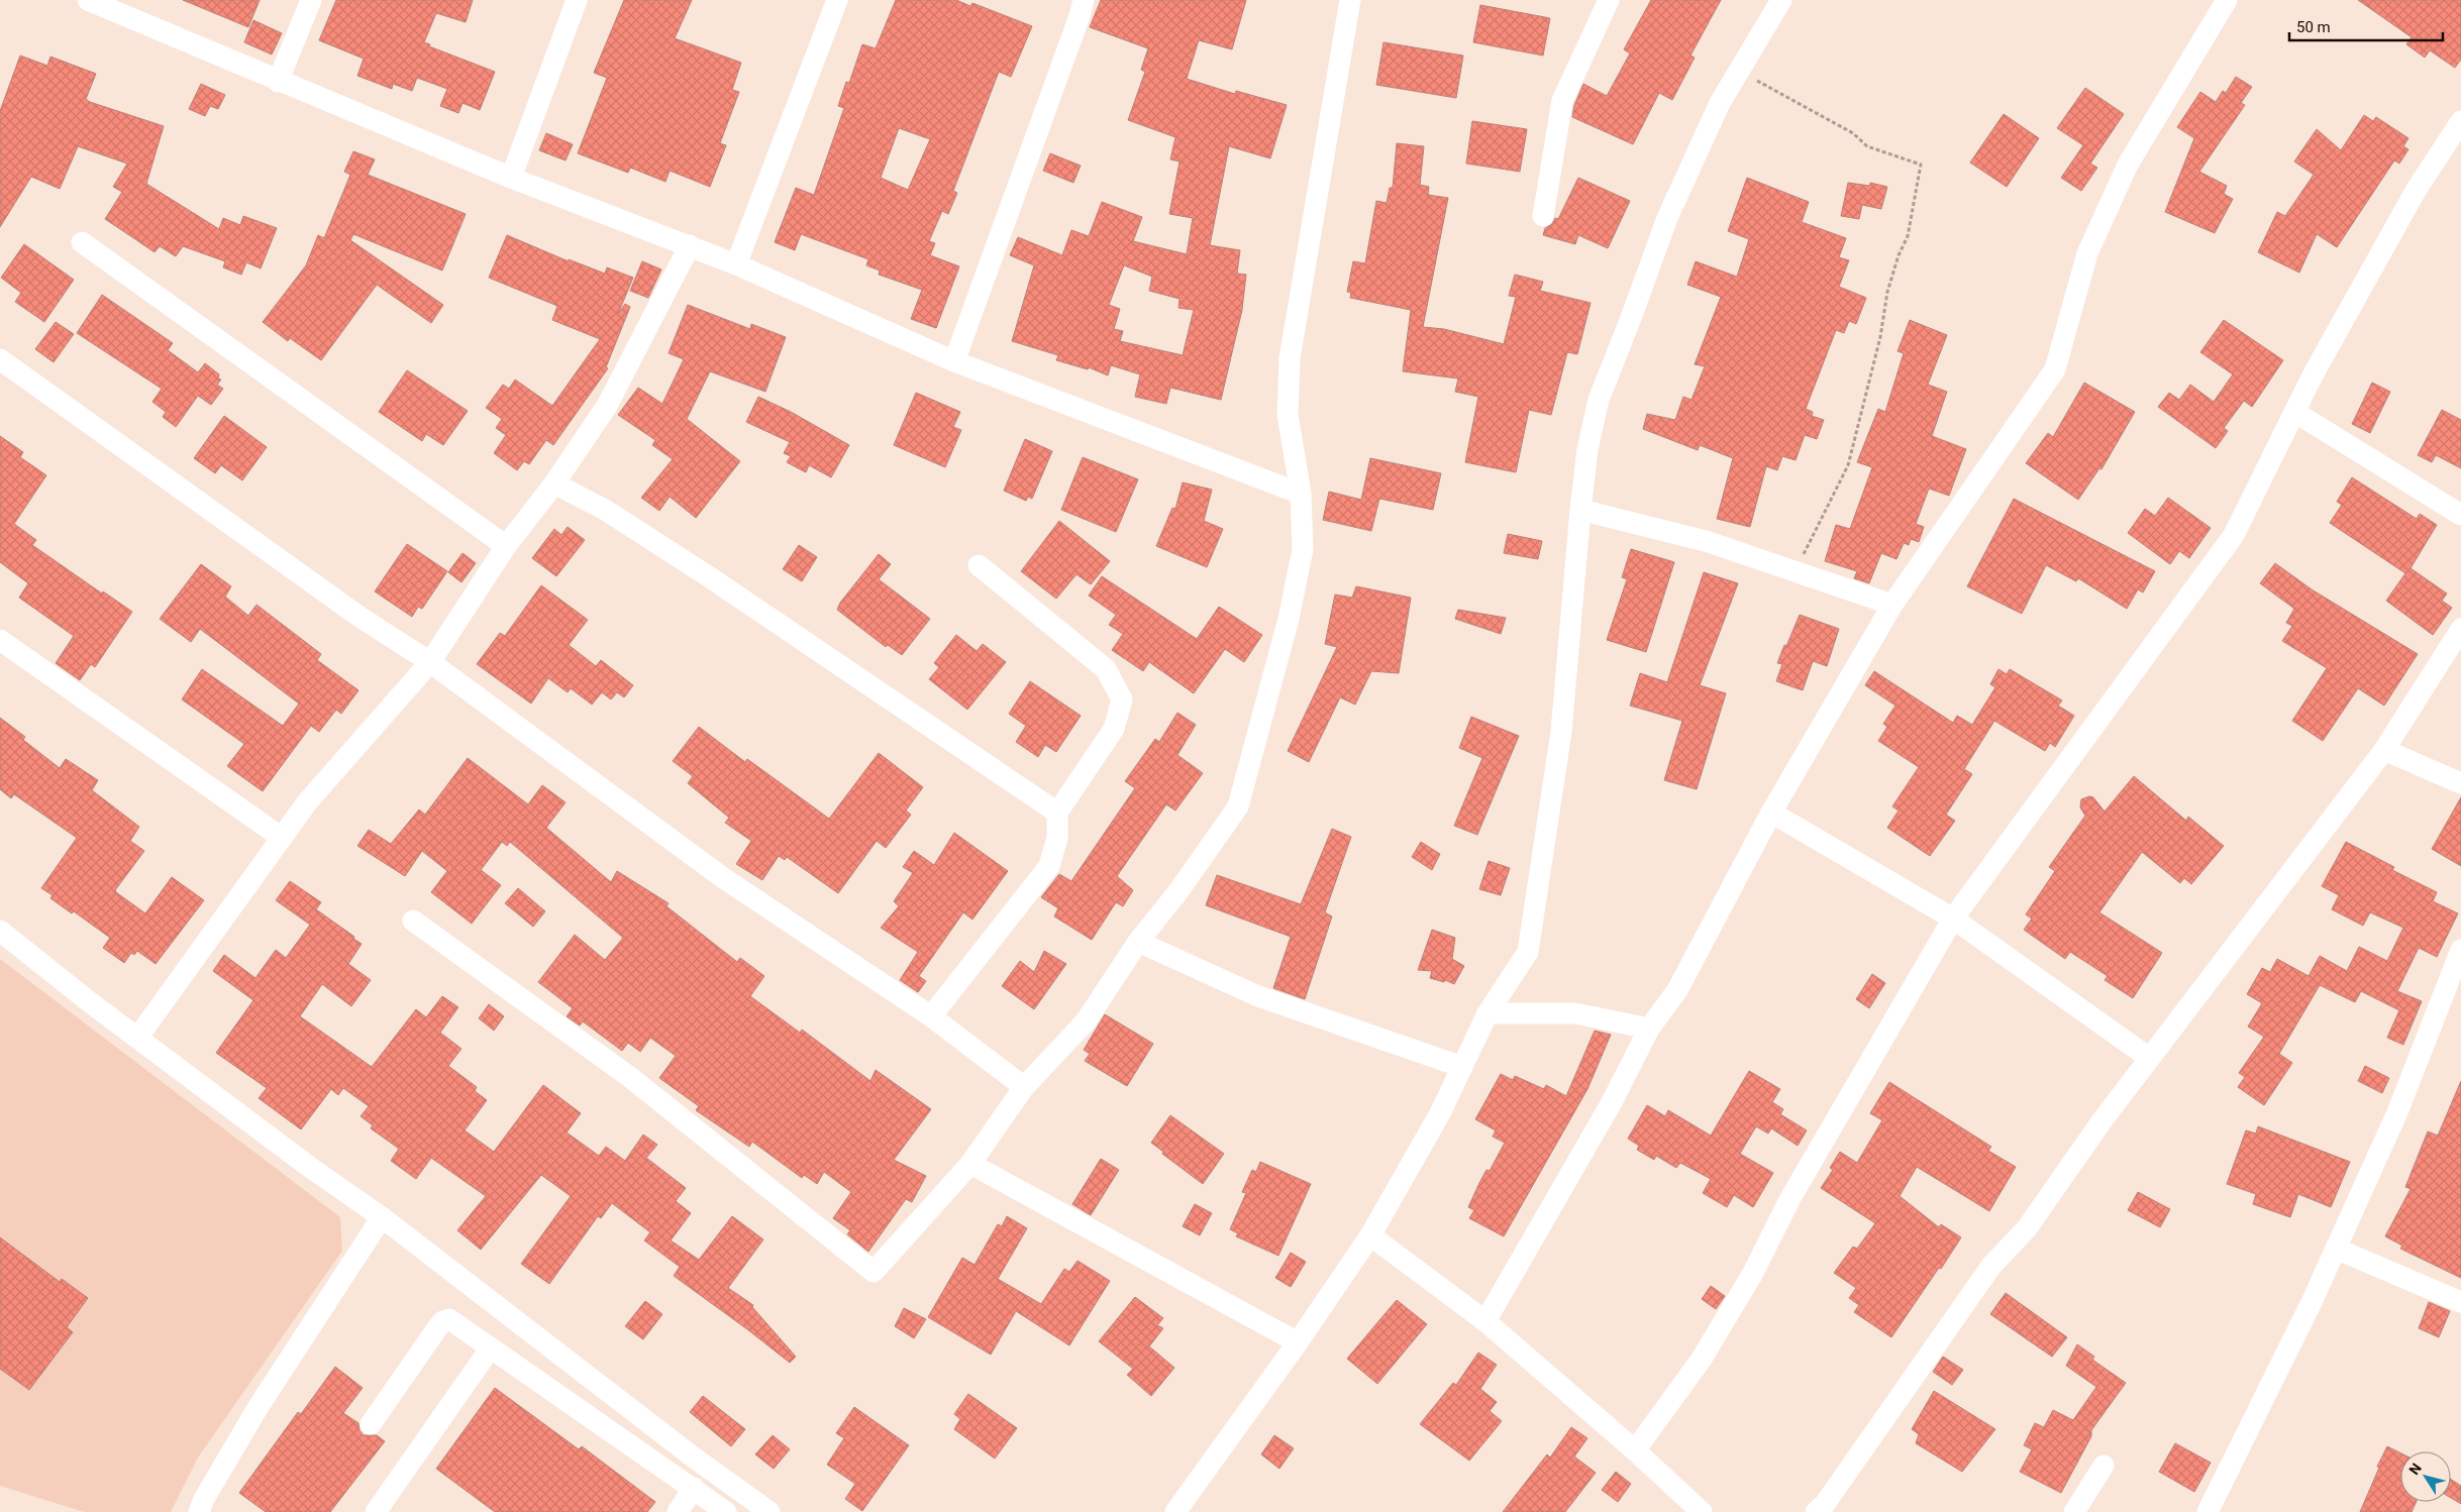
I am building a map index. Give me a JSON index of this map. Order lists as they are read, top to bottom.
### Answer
{
  "scale_bar": "50 m",
  "north": "top left"
}
